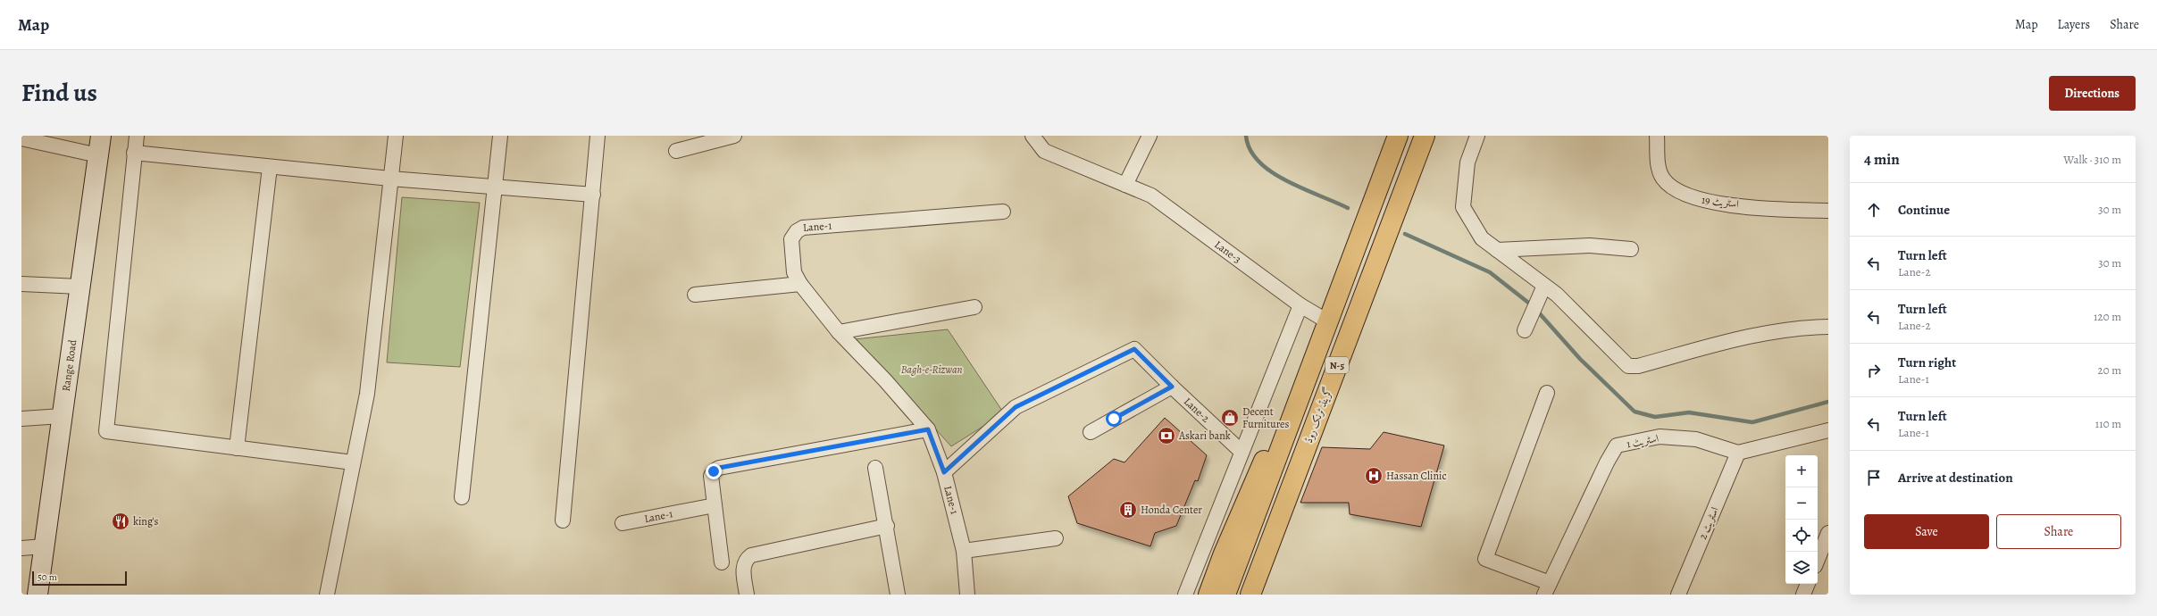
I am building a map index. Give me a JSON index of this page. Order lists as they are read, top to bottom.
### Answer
{
  "streets": {
    "highway": ["N-5", "گرینڈ ٹرنک روڈ"],
    "main road": ["Range Road"],
    "street": [
      "اسٹریٹ 19",
      "Lane-1",
      "Lane-3",
      "Lane-2",
      "اسٹریٹ 1",
      "اسٹریٹ 2"
    ]
  },
  "crossings": [
    ["Lane-1", "Lane-2"],
    ["Lane-3", "N-5"],
    ["اسٹریٹ 1", "اسٹریٹ 2"]
  ],
  "parks": ["Bagh-e-Rizwan"],
  "places": {
    "shop": ["Decent Furnitures"],
    "bank": ["Askari bank"],
    "hospital": ["Hassan Clinic"],
    "building": ["Honda Center"],
    "restaurant": ["king's"]
  },
  "scale_bar": "50 m",
  "page": {
    "header": "Map",
    "nav": ["Map", "Layers", "Share"],
    "title": "Find us",
    "buttons": [
      "Directions",
      ["Save", "Share"]
    ],
    "heading": ["4 min", "Walk · 310 m"],
    "list": [
      ["Continue", "30 m"],
      ["Turn left", "Lane-2", "30 m"],
      ["Turn left", "Lane-2", "120 m"],
      ["Turn right", "Lane-1", "20 m"],
      ["Turn left", "Lane-1", "110 m"],
      "Arrive at destination"
    ],
    "map_buttons": ["+", "−"],
    "scale": "50 m"
  }
}
